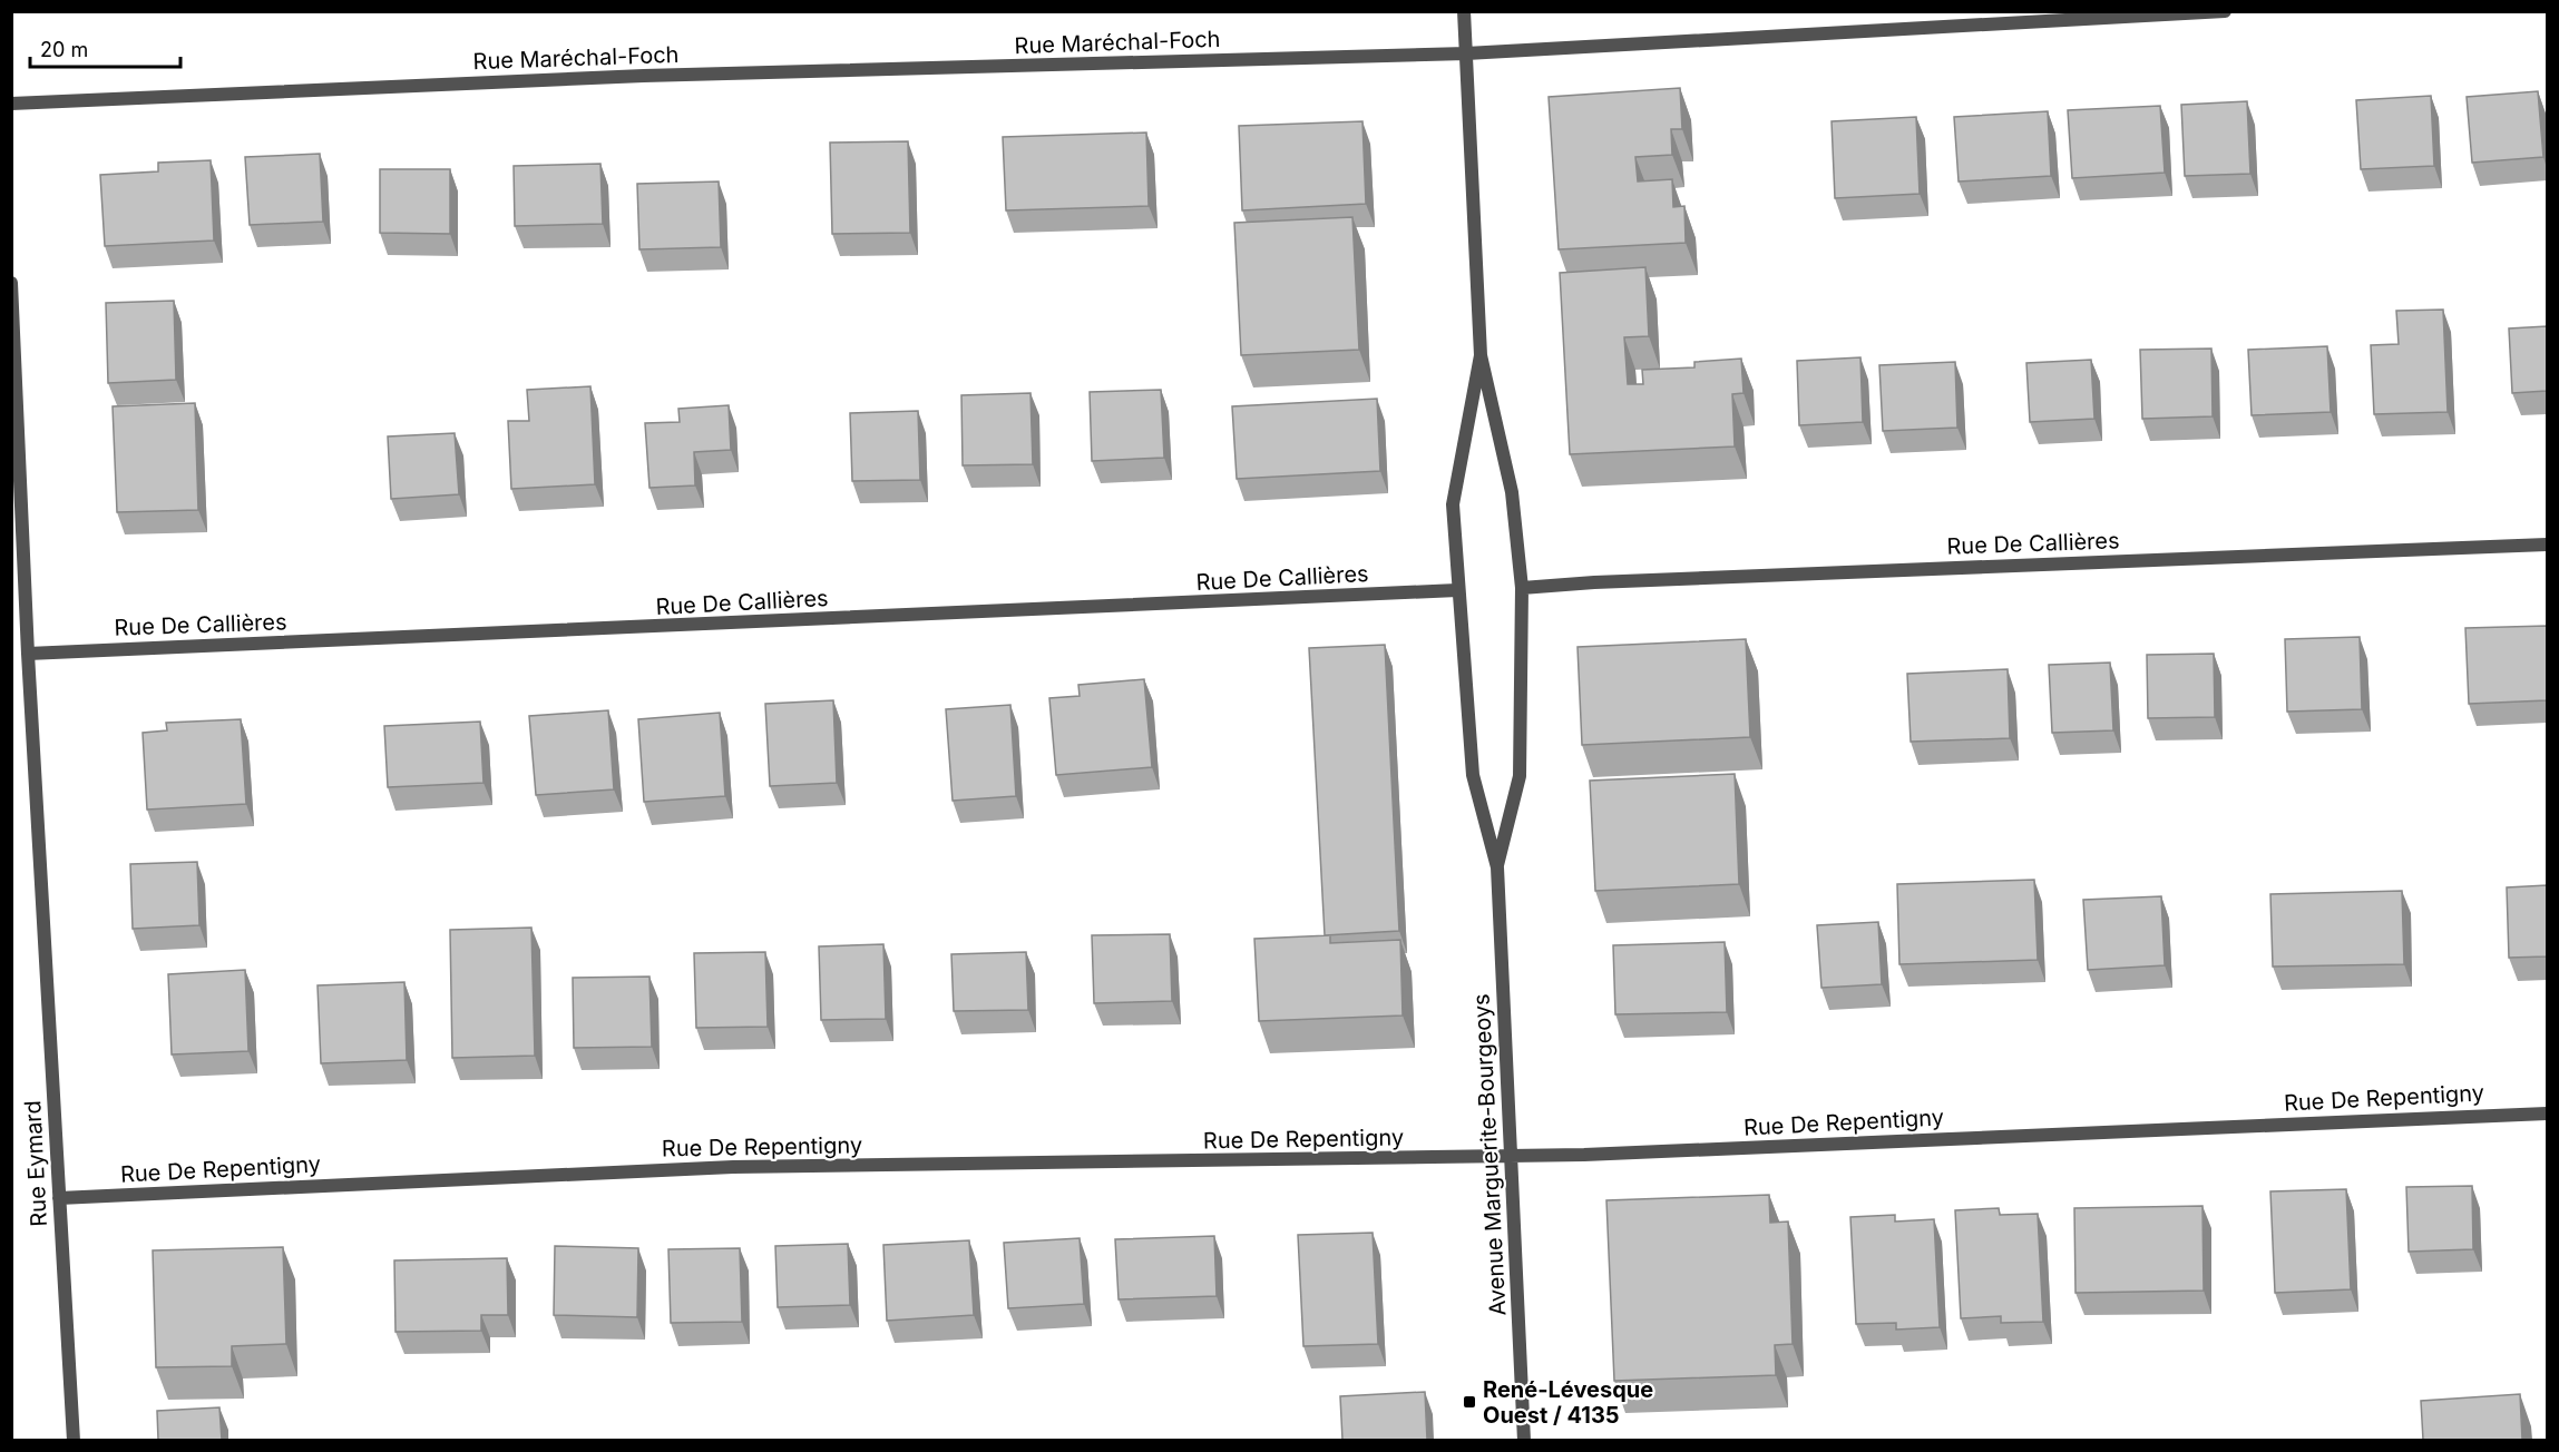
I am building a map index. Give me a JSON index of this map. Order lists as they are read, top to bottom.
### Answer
{
  "streets": {
    "street": [
      "Rue Maréchal-Foch",
      "Rue De Callières",
      "Rue De Repentigny",
      "Avenue Marguerite-Bourgeoys",
      "Rue Eymard"
    ]
  },
  "crossings": [
    ["Rue Maréchal-Foch", "Avenue Marguerite-Bourgeoys"],
    ["Rue De Callières", "Avenue Marguerite-Bourgeoys"],
    ["Rue De Callières", "Rue Eymard"],
    ["Rue De Repentigny", "Avenue Marguerite-Bourgeoys"],
    ["Rue De Repentigny", "Rue Eymard"]
  ],
  "places": {
    "transit": ["René-Lévesque Ouest / 4135"]
  },
  "scale_bar": "20 m"
}
